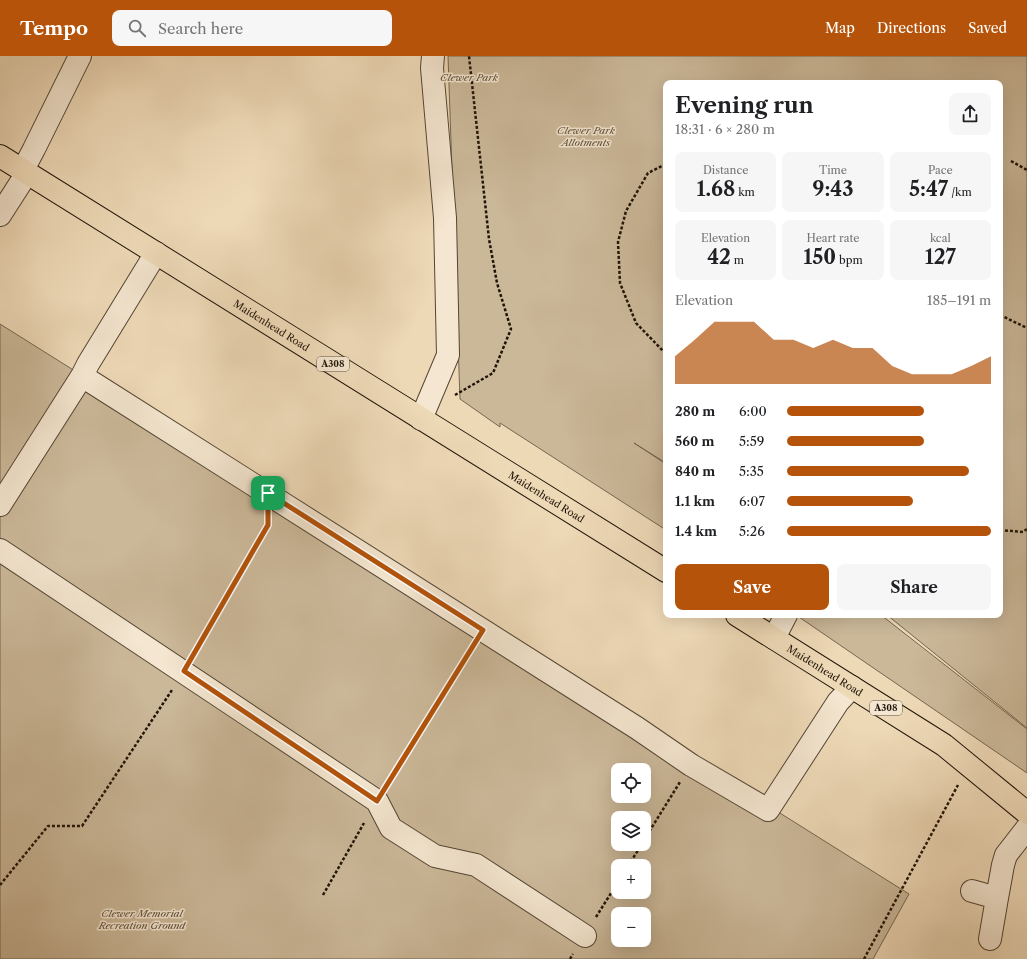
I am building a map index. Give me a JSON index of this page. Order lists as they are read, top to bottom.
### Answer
{
  "streets": {
    "main road": ["Maidenhead Road", "A308"]
  },
  "parks": ["Clewer Park", "Clewer Park Allotments", "Clewer Memorial Recreation Ground"],
  "page": {
    "header": "Tempo",
    "search": "Search here",
    "nav": ["Map", "Directions", "Saved"],
    "heading": ["Evening run", "18:31 · 6 × 280 m"],
    "stats": [
      ["Distance", "1.68 km"],
      ["Time", "9:43"],
      ["Pace", "5:47 /km"],
      ["Elevation", "42 m"],
      ["Heart rate", "150 bpm"],
      ["kcal", "127"]
    ],
    "chart": ["Elevation", "185–191 m"],
    "list": [
      {
        "name": "280 m",
        "note": "6:00"
      },
      {
        "name": "560 m",
        "note": "5:59"
      },
      {
        "name": "840 m",
        "note": "5:35"
      },
      {
        "name": "1.1 km",
        "note": "6:07"
      },
      {
        "name": "1.4 km",
        "note": "5:26"
      }
    ],
    "buttons": ["Save", "Share"],
    "map_buttons": ["+", "−"]
  }
}
